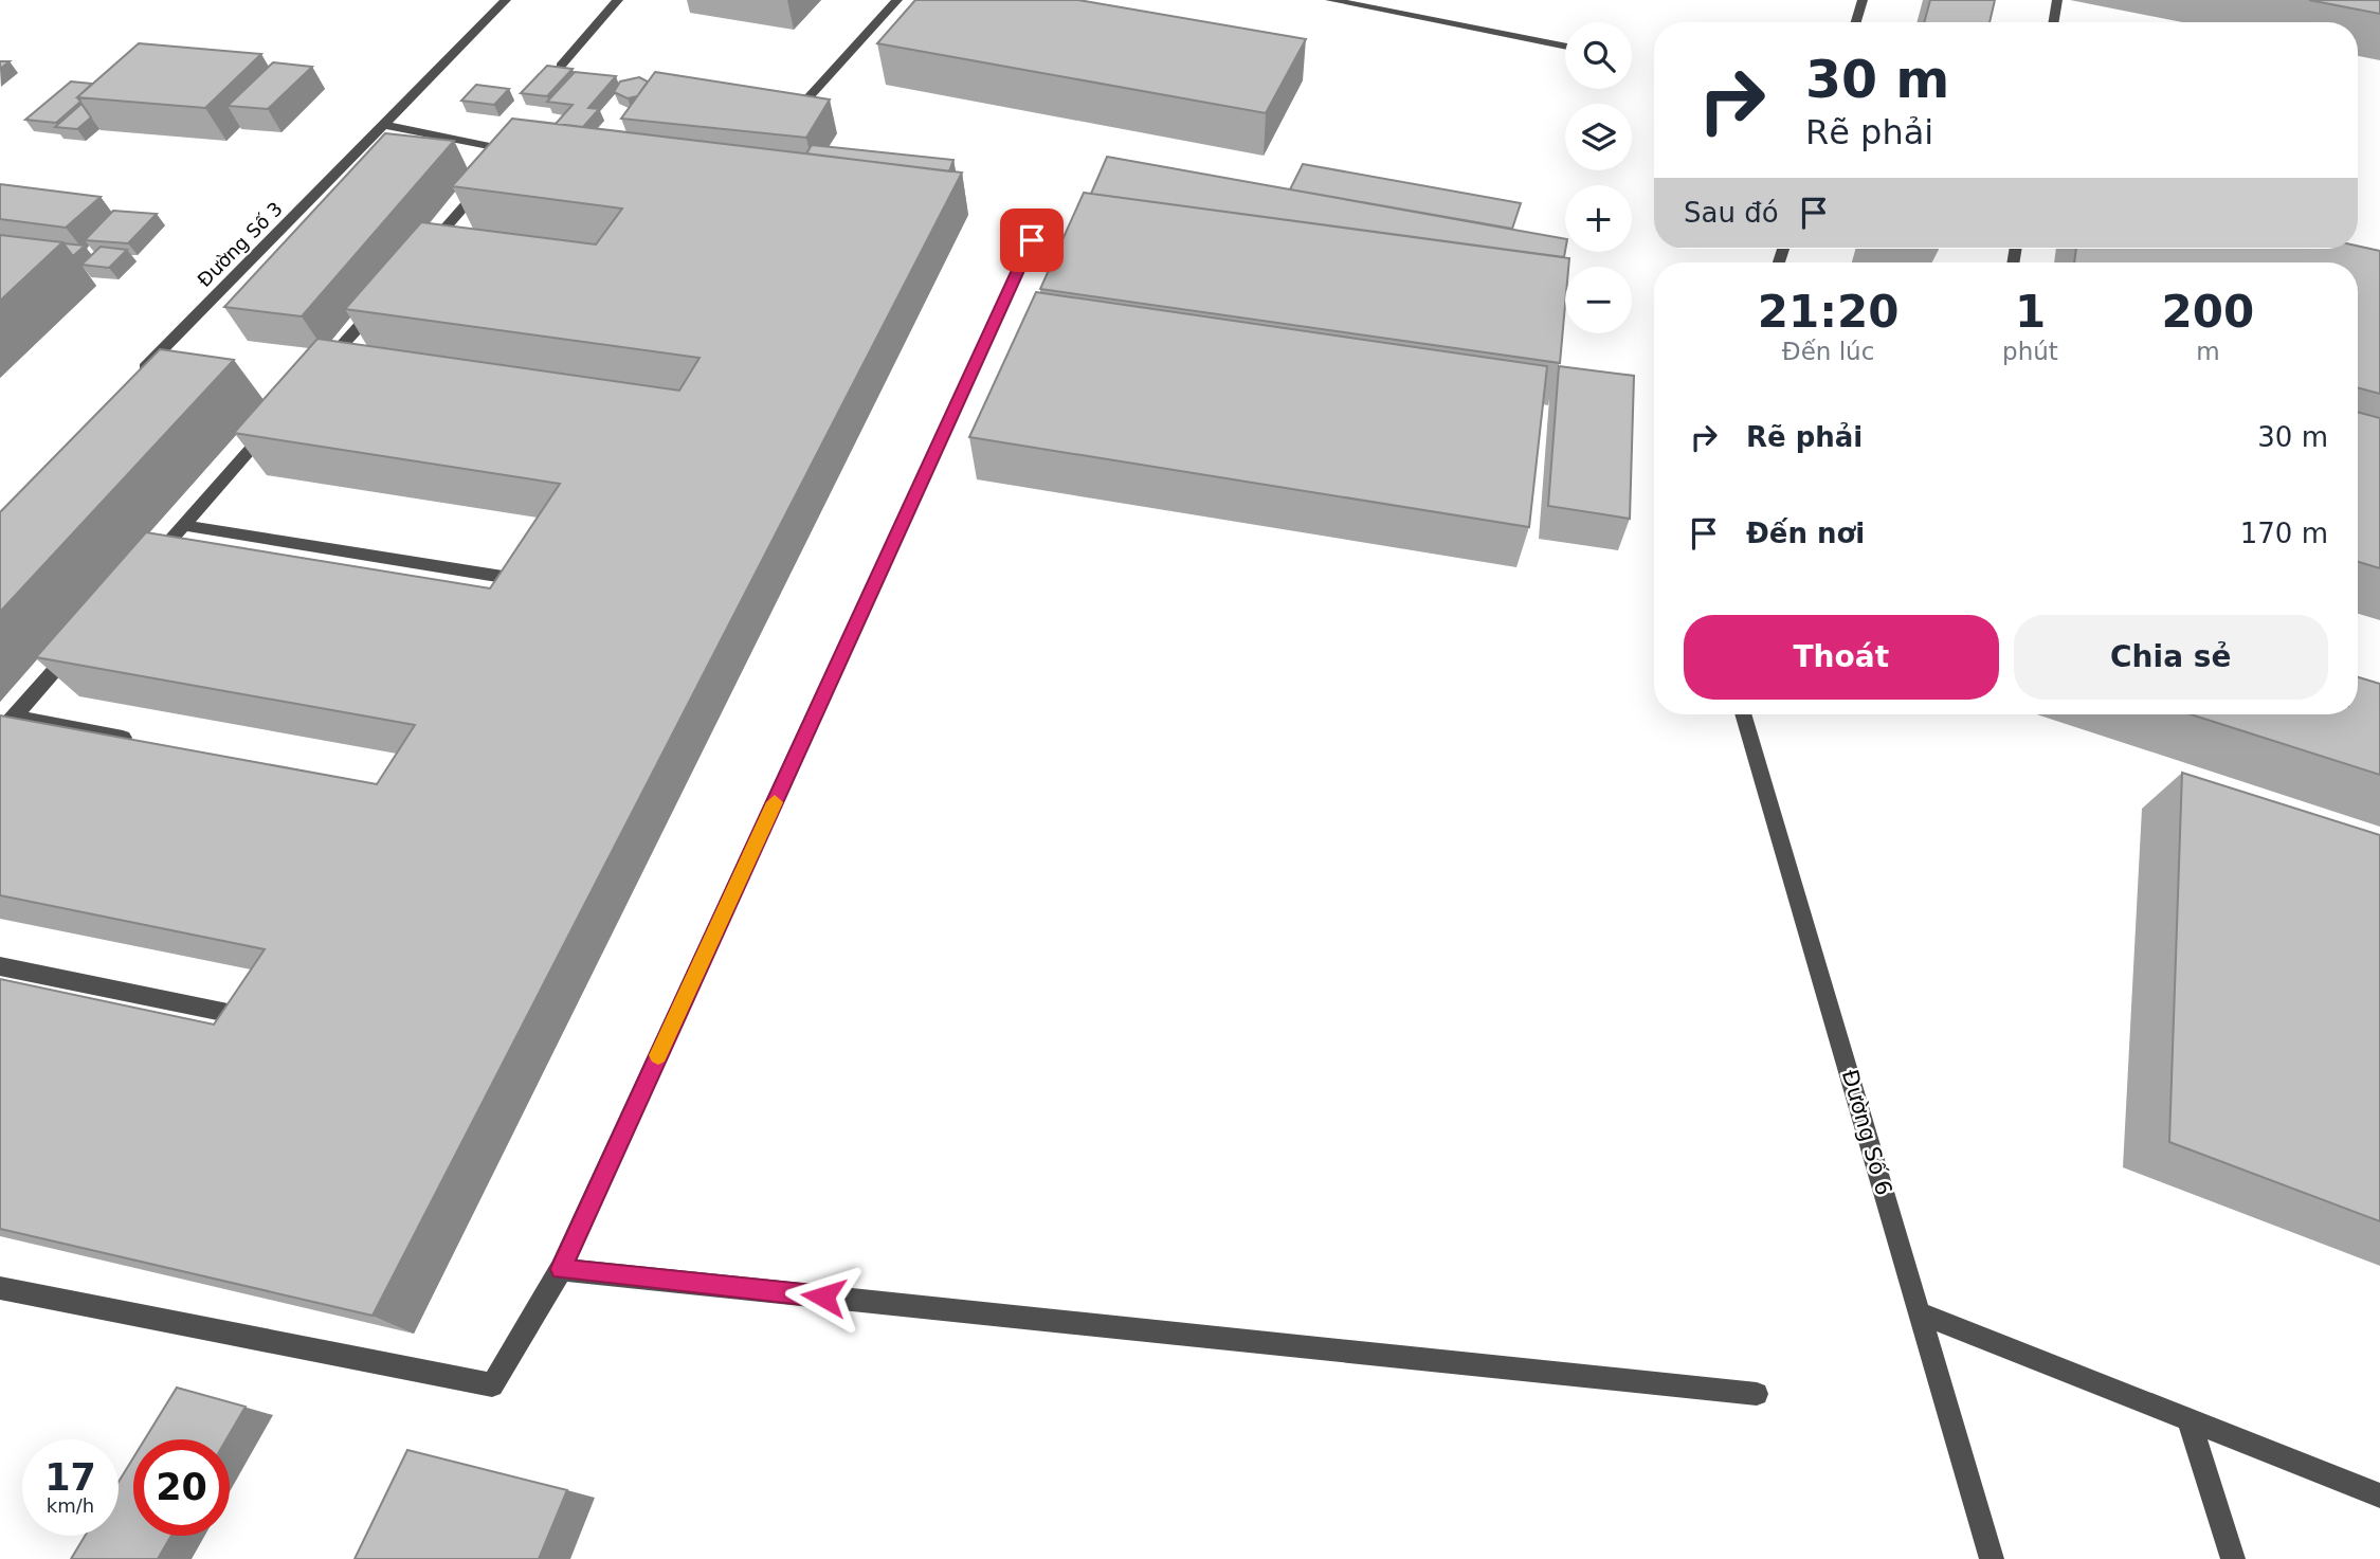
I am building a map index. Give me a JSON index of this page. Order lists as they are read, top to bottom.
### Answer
{
  "streets": {
    "street": ["Đường Số 3", "Đường Số 6"]
  },
  "page": {
    "map_buttons": ["+", "−"],
    "turn": ["30 m", "Rẽ phải"],
    "then": "Sau đó",
    "eta": [
      "21:20",
      "Đến lúc",
      "1",
      "phút",
      "200",
      "m"
    ],
    "list": [
      {
        "name": "Rẽ phải",
        "value": "30 m"
      },
      {
        "name": "Đến nơi",
        "value": "170 m"
      }
    ],
    "buttons": ["Thoát", "Chia sẻ"],
    "speed": "17 km/h",
    "limit": "20"
  }
}
